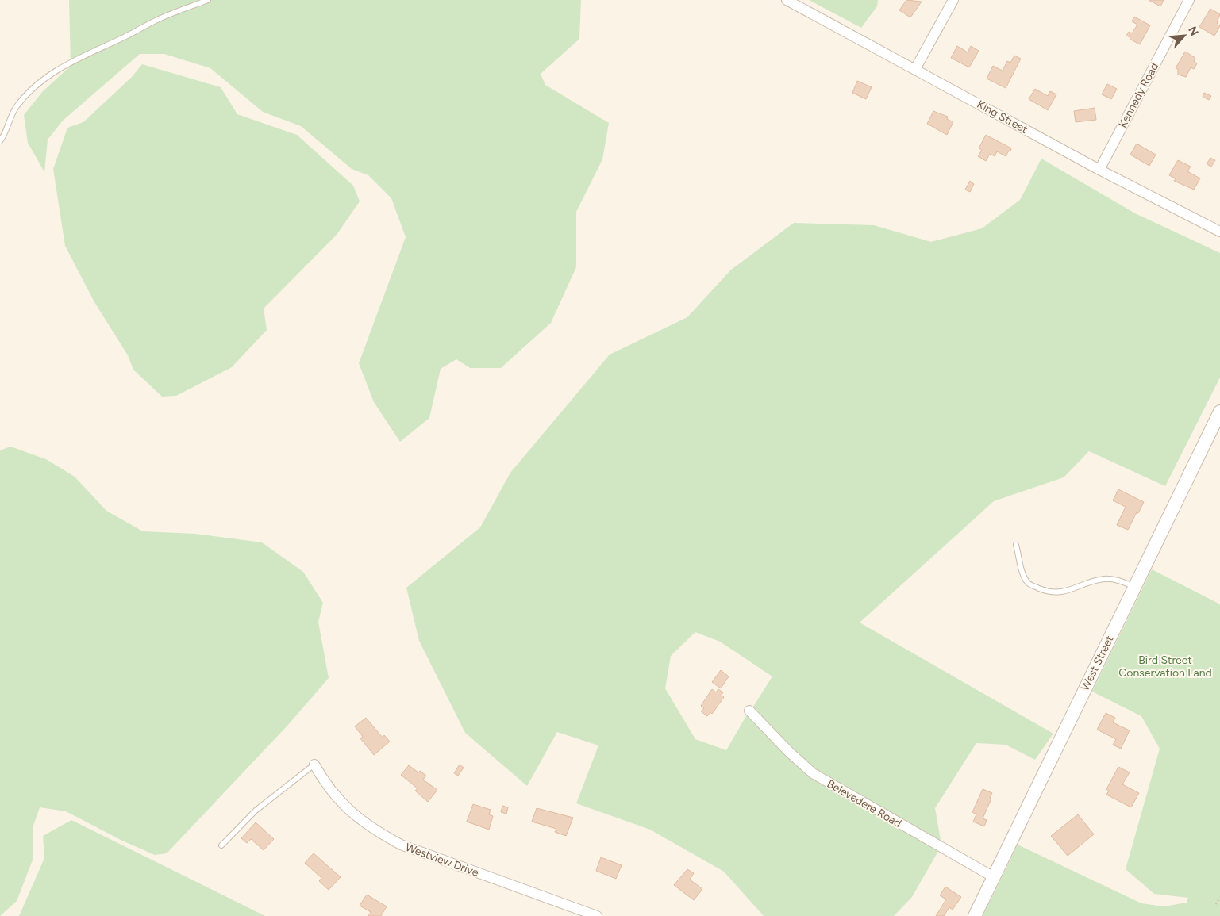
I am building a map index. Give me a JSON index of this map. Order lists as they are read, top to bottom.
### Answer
{
  "streets": {
    "street": [
      "Kennedy Road",
      "King Street",
      "West Street",
      "Belevedere Road",
      "Westview Drive"
    ]
  },
  "crossings": [
    ["Kennedy Road", "King Street"],
    ["West Street", "Belevedere Road"]
  ],
  "parks": ["Bird Street Conservation Land"],
  "north": "top right"
}
